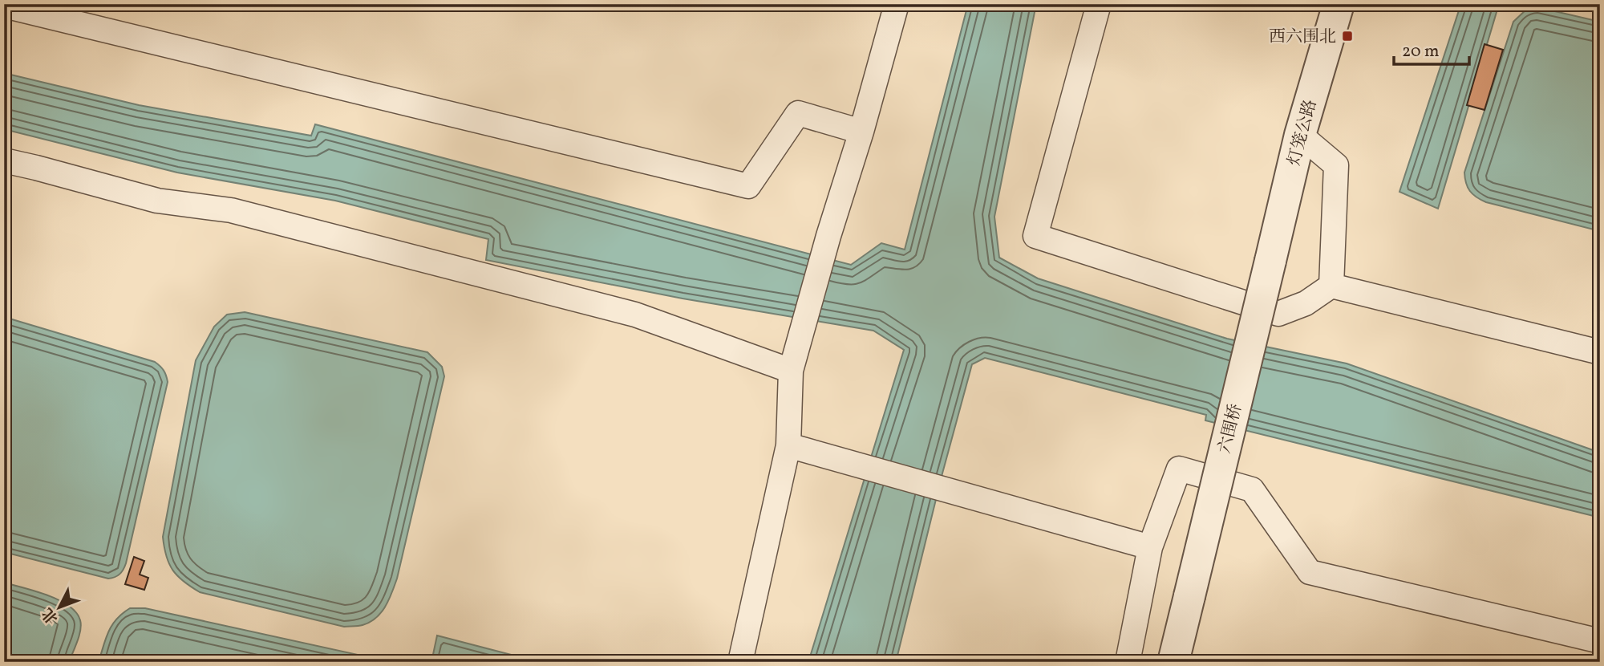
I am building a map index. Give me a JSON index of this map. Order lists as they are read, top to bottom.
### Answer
{
  "streets": {
    "street": ["灯笼公路", "六围桥"]
  },
  "crossings": [
    ["灯笼公路", "六围桥"]
  ],
  "places": {
    "transit": ["西六围北"]
  },
  "scale_bar": "20 m",
  "north": "bottom left"
}
